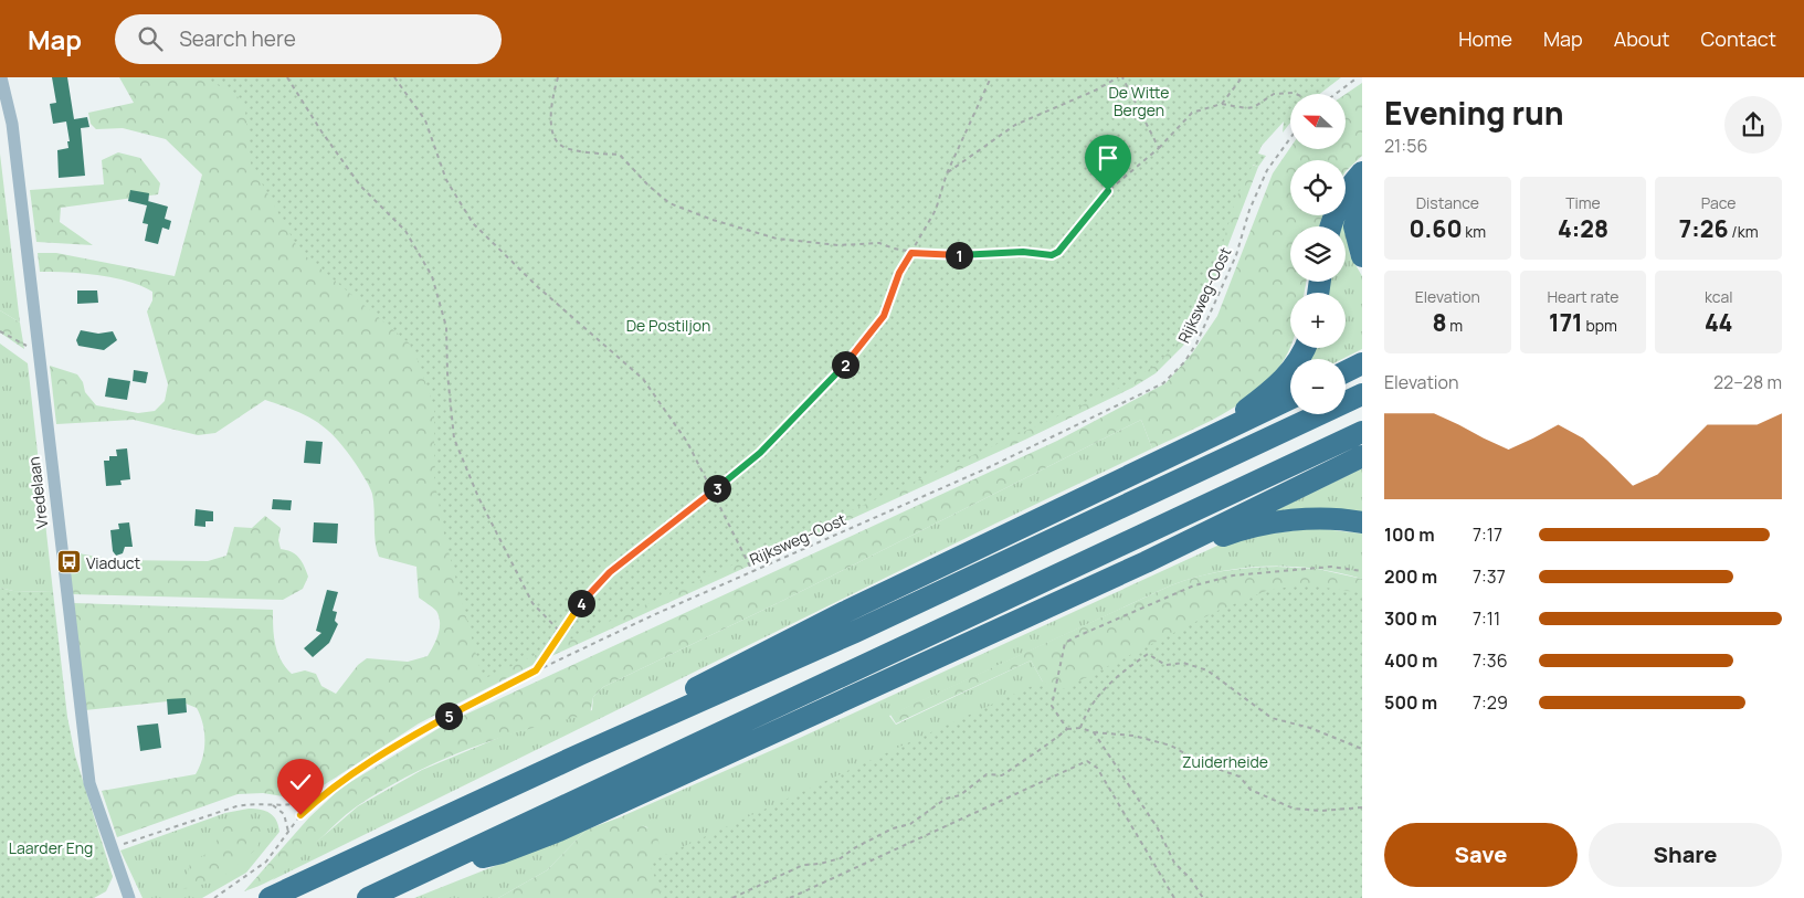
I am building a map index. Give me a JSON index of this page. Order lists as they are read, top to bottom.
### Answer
{
  "streets": {
    "street": ["Vredelaan"],
    "path": ["Rijksweg-Oost"]
  },
  "parks": [
    "De Witte Bergen",
    "De Postiljon",
    "Zuiderheide",
    "Laarder Eng"
  ],
  "places": {
    "bus stop": ["Viaduct"]
  },
  "north": "left",
  "page": {
    "header": "Map",
    "search": "Search here",
    "nav": [
      "Home",
      "Map",
      "About",
      "Contact"
    ],
    "heading": ["Evening run", "21:56"],
    "map_buttons": ["+", "−"],
    "stats": [
      ["Distance", "0.60 km"],
      ["Time", "4:28"],
      ["Pace", "7:26 /km"],
      ["Elevation", "8 m"],
      ["Heart rate", "171 bpm"],
      ["kcal", "44"]
    ],
    "pins": [
      "1",
      "2",
      "3",
      "4",
      "5"
    ],
    "chart": ["Elevation", "22–28 m"],
    "list": [
      {
        "name": "100 m",
        "note": "7:17"
      },
      {
        "name": "200 m",
        "note": "7:37"
      },
      {
        "name": "300 m",
        "note": "7:11"
      },
      {
        "name": "400 m",
        "note": "7:36"
      },
      {
        "name": "500 m",
        "note": "7:29"
      }
    ],
    "buttons": ["Save", "Share"]
  }
}
